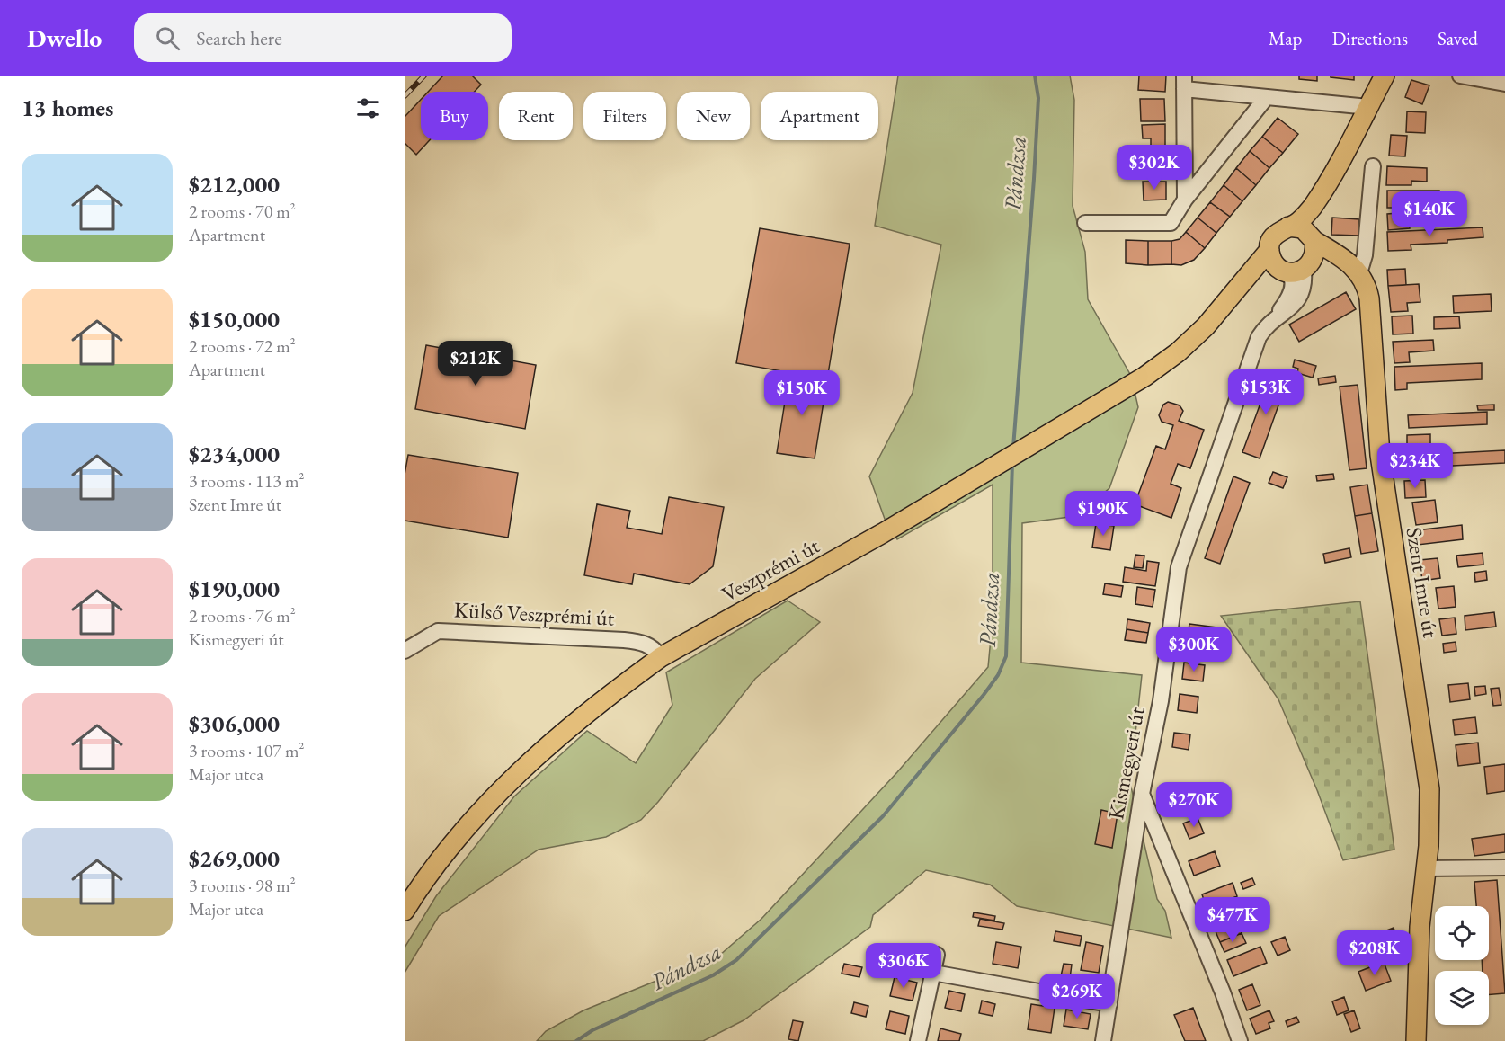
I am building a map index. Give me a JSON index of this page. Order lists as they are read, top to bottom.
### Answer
{
  "streets": {
    "main road": ["Veszprémi út", "Szent Imre út"],
    "street": ["Külső Veszprémi út", "Kismegyeri út"]
  },
  "crossings": [
    ["Veszprémi út", "Szent Imre út"],
    ["Veszprémi út", "Külső Veszprémi út"],
    ["Veszprémi út", "Kismegyeri út"],
    ["Szent Imre út", "Kismegyeri út"]
  ],
  "water": ["Pándzsa"],
  "page": {
    "header": "Dwello",
    "search": "Search here",
    "nav": ["Map", "Directions", "Saved"],
    "heading": "13 homes",
    "chip": [
      "Buy",
      "Rent",
      "Filters",
      "New",
      "Apartment"
    ],
    "list": [
      {
        "name": "$212,000",
        "note": "2 rooms · 70 m² · Apartment"
      },
      {
        "name": "$150,000",
        "note": "2 rooms · 72 m² · Apartment"
      },
      {
        "name": "$234,000",
        "note": "3 rooms · 113 m² · Szent Imre út"
      },
      {
        "name": "$190,000",
        "note": "2 rooms · 76 m² · Kismegyeri út"
      },
      {
        "name": "$306,000",
        "note": "3 rooms · 107 m² · Major utca"
      },
      {
        "name": "$269,000",
        "note": "3 rooms · 98 m² · Major utca"
      }
    ],
    "price": [
      "$302K",
      "$140K",
      "$212K",
      "$153K",
      "$150K",
      "$234K",
      "$190K",
      "$300K",
      "$270K",
      "$477K",
      "$208K",
      "$306K",
      "$269K"
    ]
  }
}
